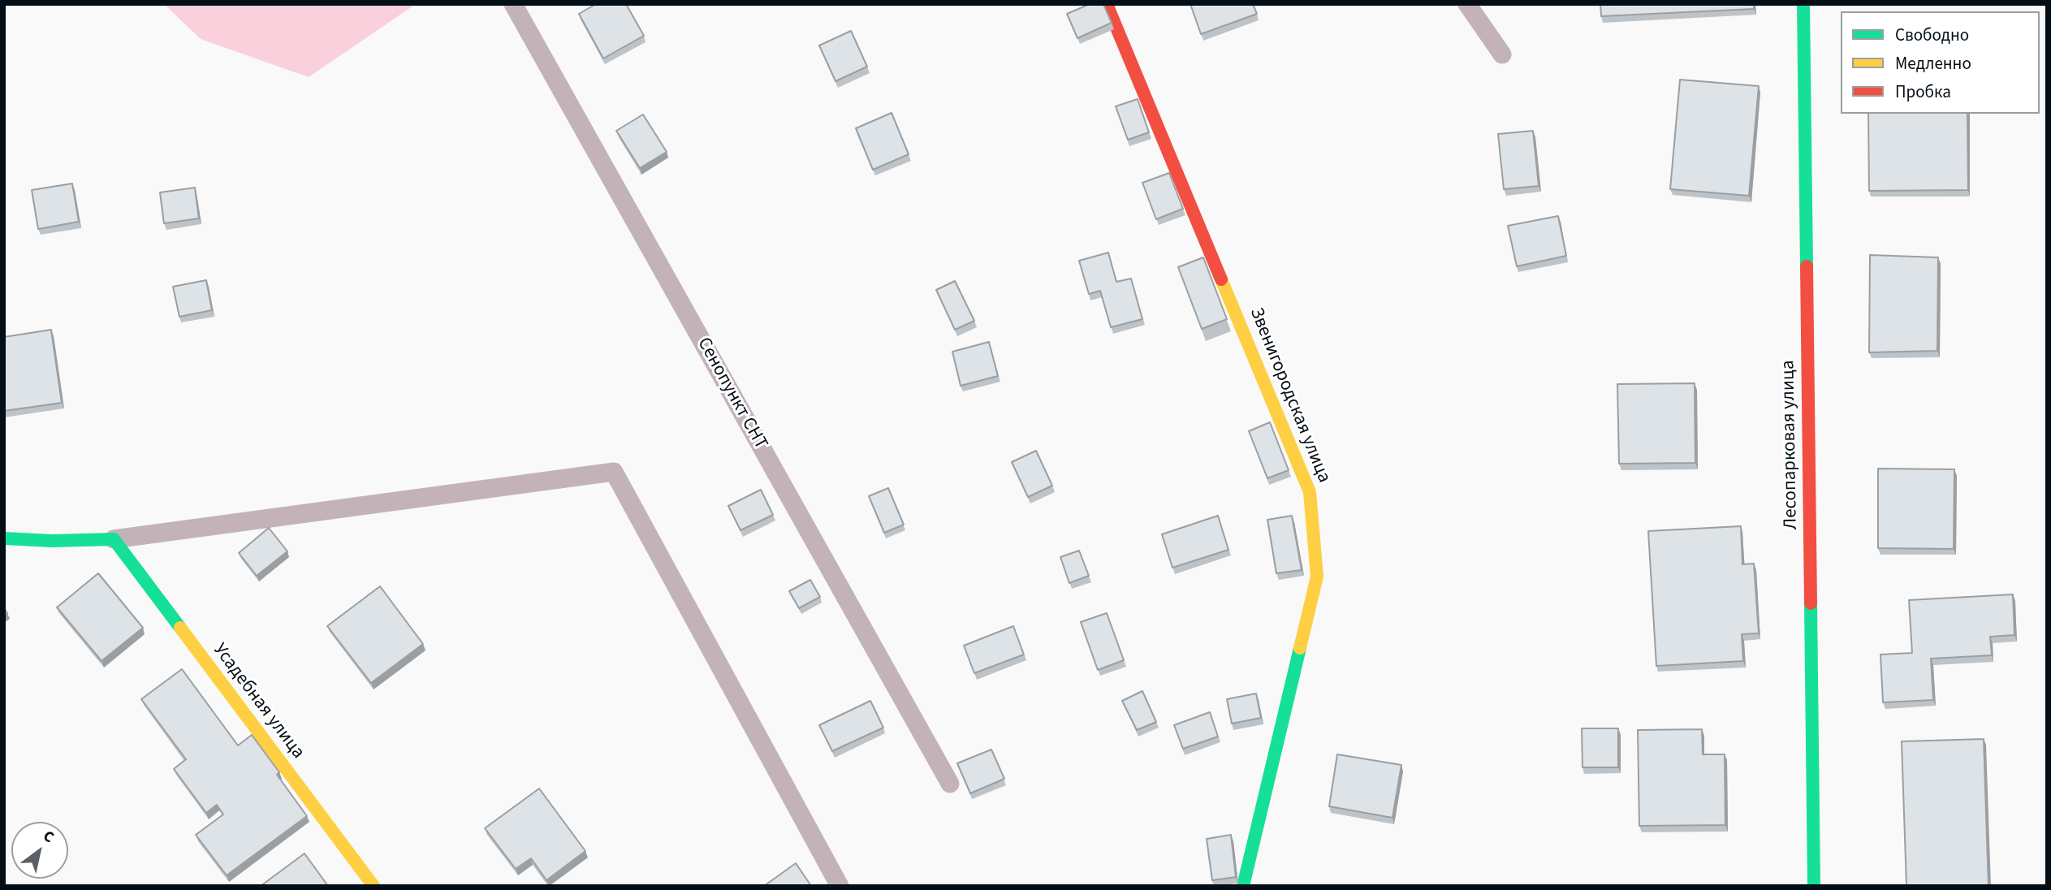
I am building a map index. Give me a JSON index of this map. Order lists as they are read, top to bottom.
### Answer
{
  "streets": {
    "street": ["Звенигородская улица", "Лесопарковая улица", "Усадебная улица"],
    "lane": ["Сенопункт СНТ"]
  },
  "legend": ["Свободно", "Медленно", "Пробка"],
  "north": "top right"
}
